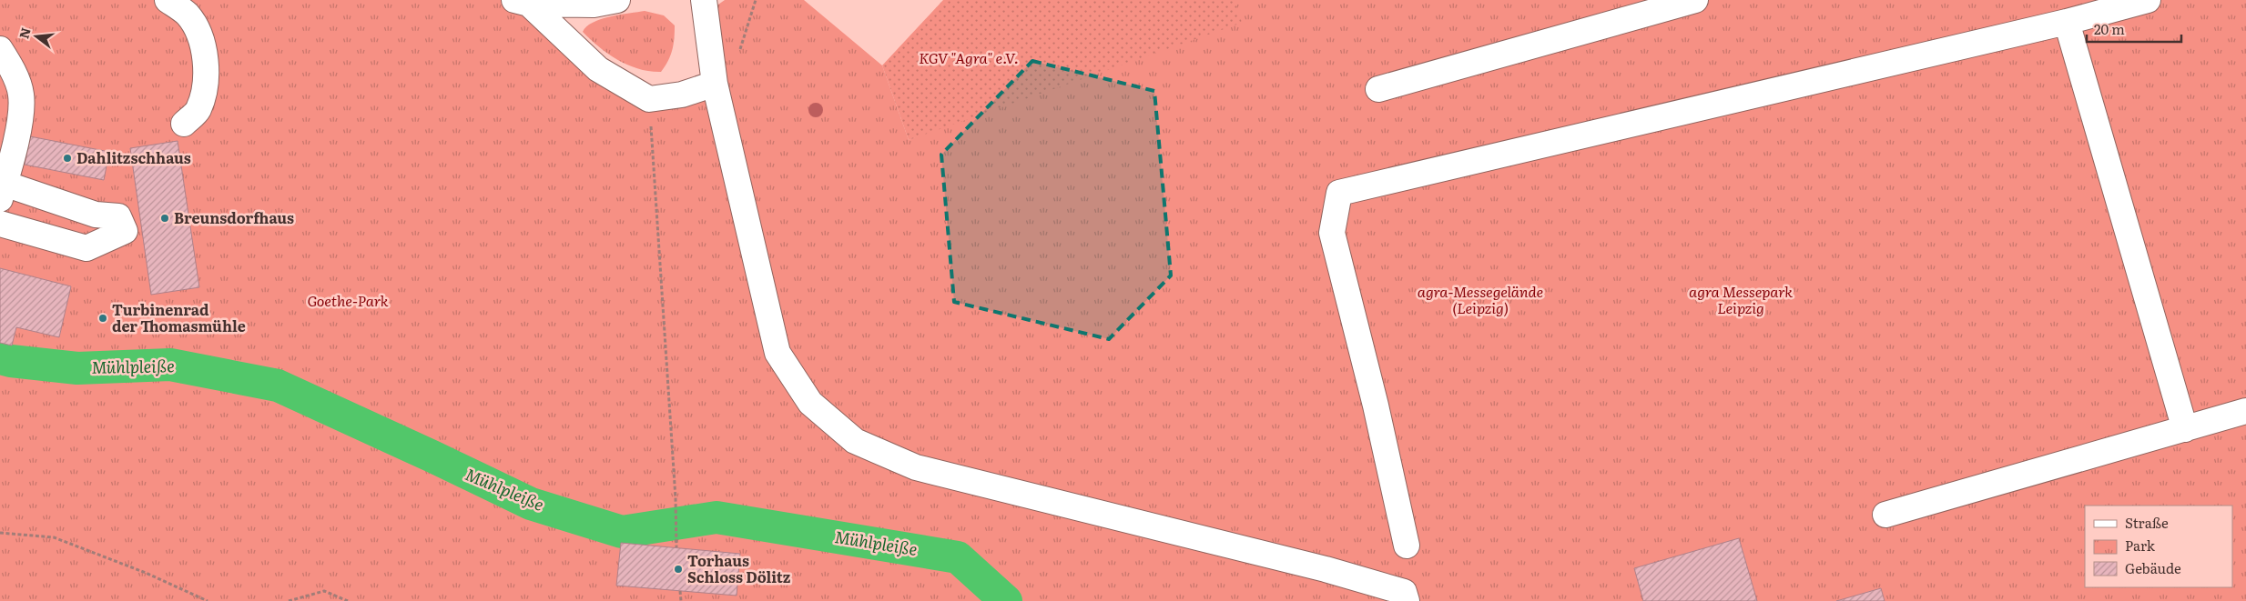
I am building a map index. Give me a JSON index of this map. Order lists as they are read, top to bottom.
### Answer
{
  "water": ["Mühlpleiße"],
  "parks": [
    "KGV \"Agra\" e.V.",
    "agra-Messegelände (Leipzig)",
    "agra Messepark Leipzig",
    "Goethe-Park"
  ],
  "places": [
    "Dahlitzschhaus",
    "Breunsdorfhaus",
    "Turbinenrad der Thomasmühle",
    "Torhaus Schloss Dölitz"
  ],
  "legend": ["Straße", "Park", "Gebäude"],
  "scale_bar": "20 m",
  "north": "left"
}
